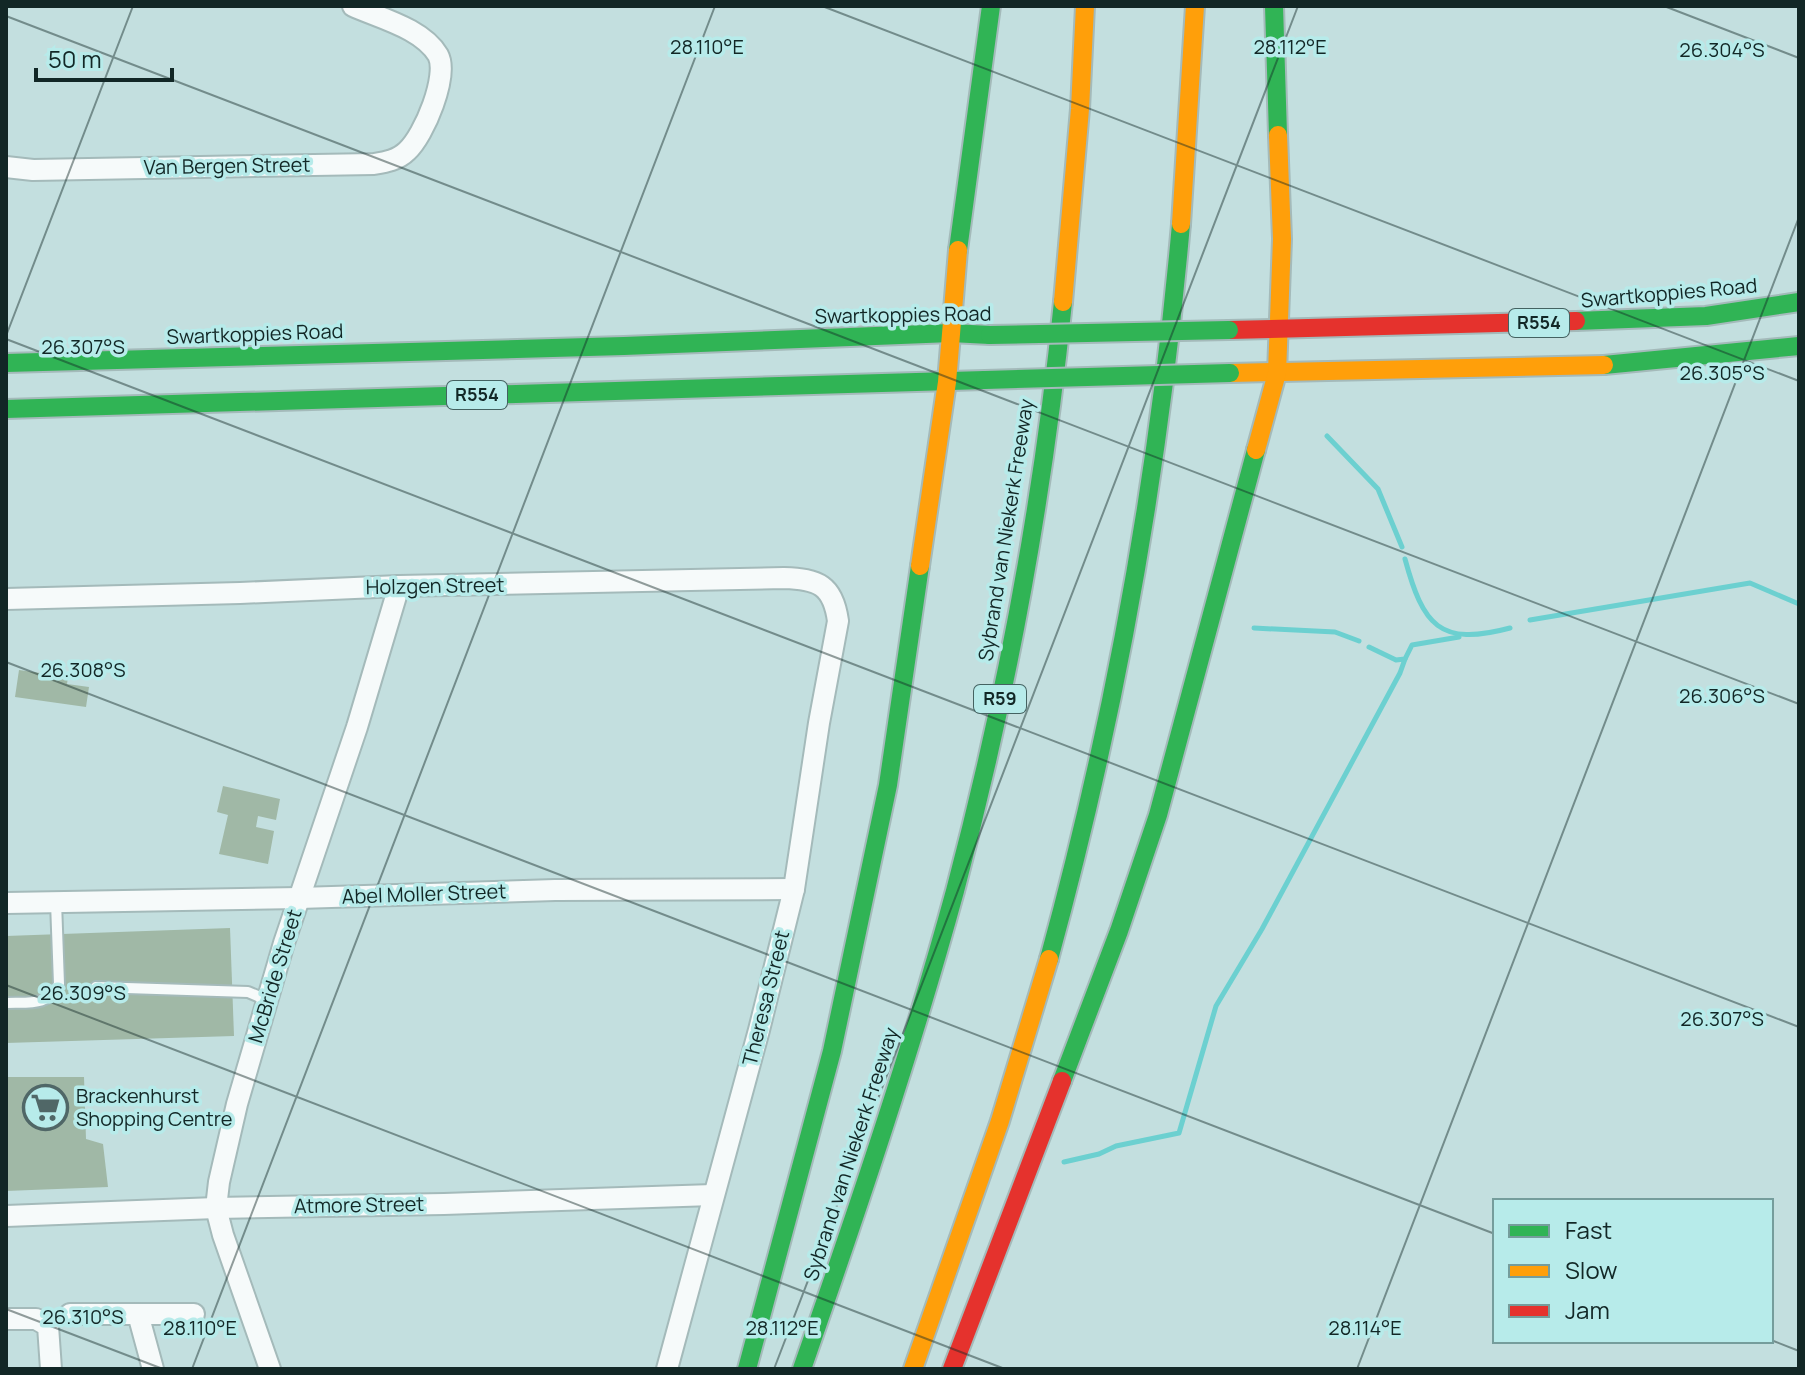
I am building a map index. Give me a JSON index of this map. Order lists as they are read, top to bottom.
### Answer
{
  "streets": {
    "main road": [
      "Swartkoppies Road",
      "R554",
      "Sybrand van Niekerk Freeway",
      "R59"
    ],
    "street": [
      "Van Bergen Street",
      "Holzgen Street",
      "Abel Moller Street",
      "McBride Street",
      "Theresa Street",
      "Atmore Street"
    ]
  },
  "crossings": [
    ["Holzgen Street", "McBride Street"],
    ["Holzgen Street", "Theresa Street"],
    ["Abel Moller Street", "McBride Street"],
    ["Abel Moller Street", "Theresa Street"],
    ["McBride Street", "Atmore Street"],
    ["Theresa Street", "Atmore Street"]
  ],
  "places": {
    "supermarket": ["Brackenhurst Shopping Centre"]
  },
  "legend": ["Fast", "Slow", "Jam"],
  "scale_bar": "50 m",
  "coordinates": [
    "28.110°E",
    "28.112°E",
    "26.304°S",
    "26.307°S",
    "26.305°S",
    "26.308°S",
    "26.306°S",
    "26.309°S",
    "26.310°S",
    "28.114°E"
  ]
}
